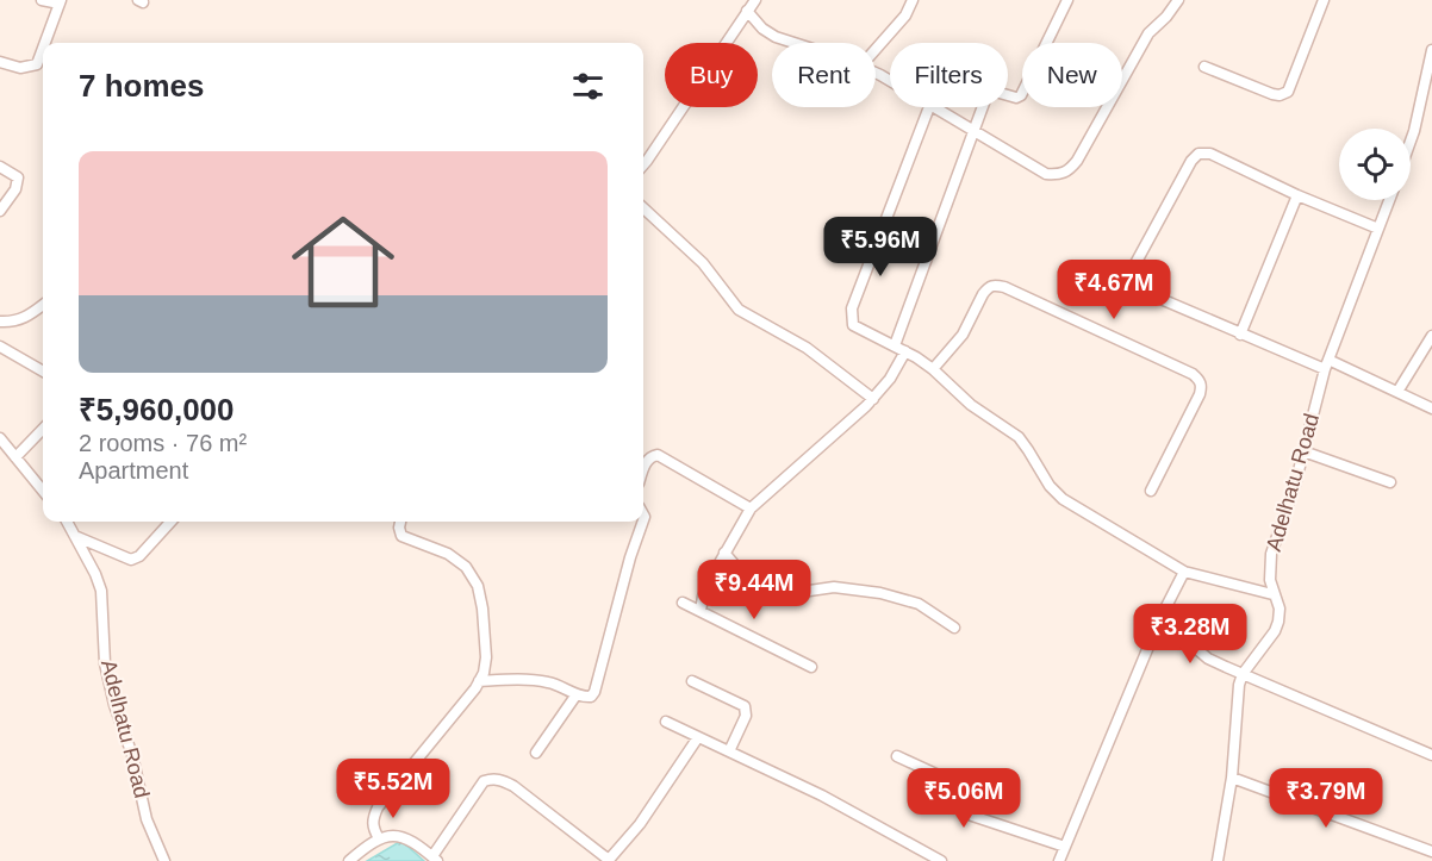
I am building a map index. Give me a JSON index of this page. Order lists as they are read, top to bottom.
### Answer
{
  "streets": {
    "street": ["Adelhatu Road"]
  },
  "page": {
    "chip": [
      "Buy",
      "Rent",
      "Filters",
      "New"
    ],
    "heading": "7 homes",
    "list": [
      {
        "name": "₹5,960,000",
        "note": "2 rooms · 76 m² · Apartment"
      }
    ],
    "price": [
      "₹5.96M",
      "₹4.67M",
      "₹9.44M",
      "₹3.28M",
      "₹5.52M",
      "₹5.06M",
      "₹3.79M"
    ]
  }
}
